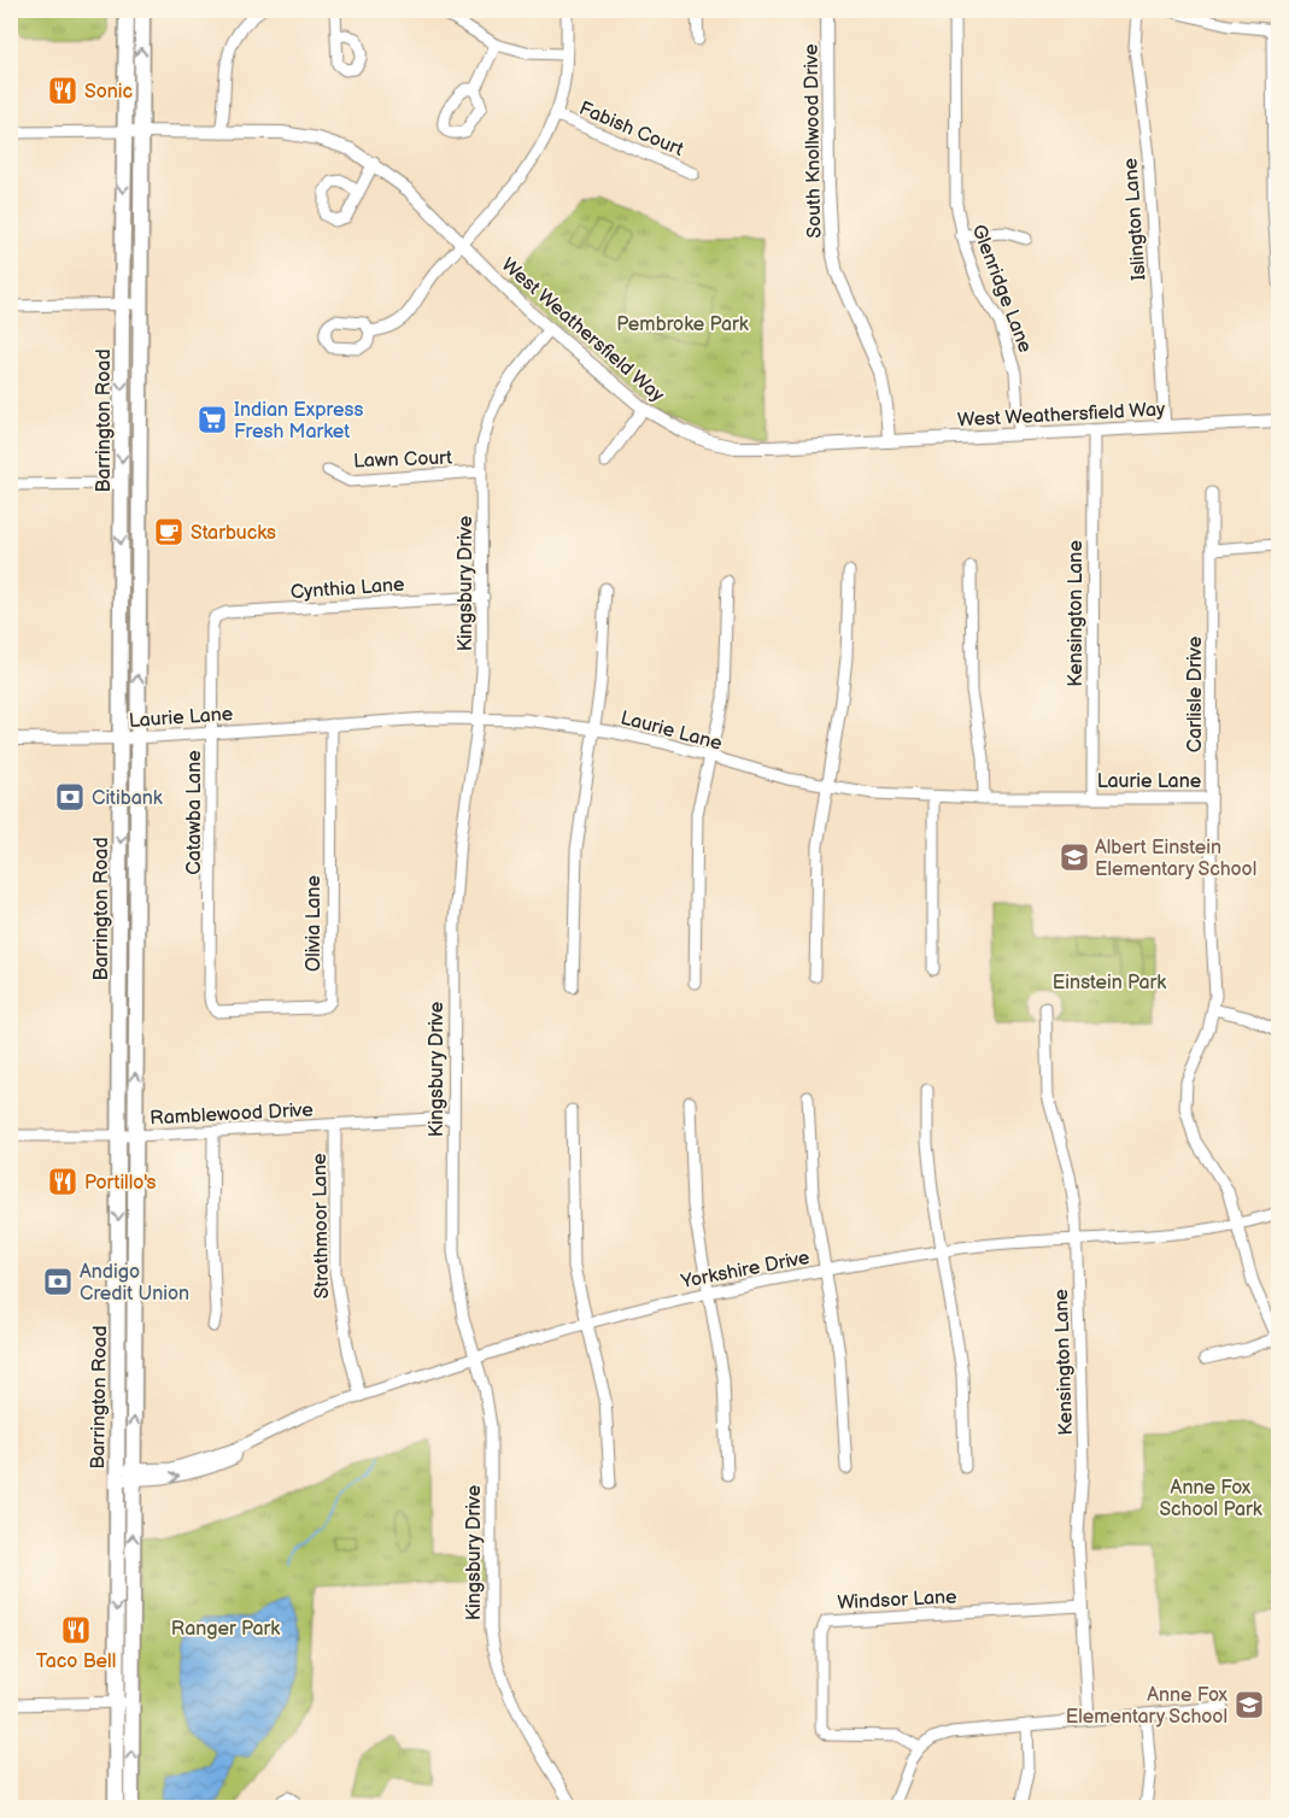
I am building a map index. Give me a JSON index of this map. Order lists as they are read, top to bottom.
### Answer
{
  "streets": {
    "main road": ["Barrington Road"],
    "street": [
      "Fabish Court",
      "South Knollwood Drive",
      "Islington Lane",
      "Glenridge Lane",
      "West Weathersfield Way",
      "Lawn Court",
      "Kingsbury Drive",
      "Cynthia Lane",
      "Kensington Lane",
      "Carlisle Drive",
      "Laurie Lane",
      "Catawba Lane",
      "Olivia Lane",
      "Ramblewood Drive",
      "Strathmoor Lane",
      "Yorkshire Drive",
      "Windsor Lane"
    ]
  },
  "crossings": [
    ["South Knollwood Drive", "West Weathersfield Way"],
    ["Islington Lane", "West Weathersfield Way"],
    ["Glenridge Lane", "West Weathersfield Way"],
    ["West Weathersfield Way", "Barrington Road"],
    ["West Weathersfield Way", "Kingsbury Drive"],
    ["West Weathersfield Way", "Kensington Lane"],
    ["Barrington Road", "Laurie Lane"],
    ["Barrington Road", "Ramblewood Drive"],
    ["Barrington Road", "Yorkshire Drive"],
    ["Lawn Court", "Kingsbury Drive"],
    ["Kingsbury Drive", "Cynthia Lane"],
    ["Kingsbury Drive", "Laurie Lane"],
    ["Kingsbury Drive", "Ramblewood Drive"],
    ["Kingsbury Drive", "Yorkshire Drive"],
    ["Cynthia Lane", "Catawba Lane"],
    ["Kensington Lane", "Laurie Lane"],
    ["Kensington Lane", "Yorkshire Drive"],
    ["Kensington Lane", "Windsor Lane"],
    ["Carlisle Drive", "Laurie Lane"],
    ["Carlisle Drive", "Yorkshire Drive"],
    ["Laurie Lane", "Catawba Lane"],
    ["Laurie Lane", "Olivia Lane"],
    ["Catawba Lane", "Olivia Lane"],
    ["Ramblewood Drive", "Strathmoor Lane"],
    ["Strathmoor Lane", "Yorkshire Drive"]
  ],
  "parks": [
    "Pembroke Park",
    "Einstein Park",
    "Anne Fox School Park",
    "Ranger Park"
  ],
  "places": {
    "restaurant": ["Sonic", "Portillo's", "Taco Bell"],
    "supermarket": ["Indian Express Fresh Market"],
    "cafe": ["Starbucks"],
    "bank": ["Citibank", "Andigo Credit Union"],
    "school or university": ["Albert Einstein Elementary School", "Anne Fox Elementary School"]
  }
}
